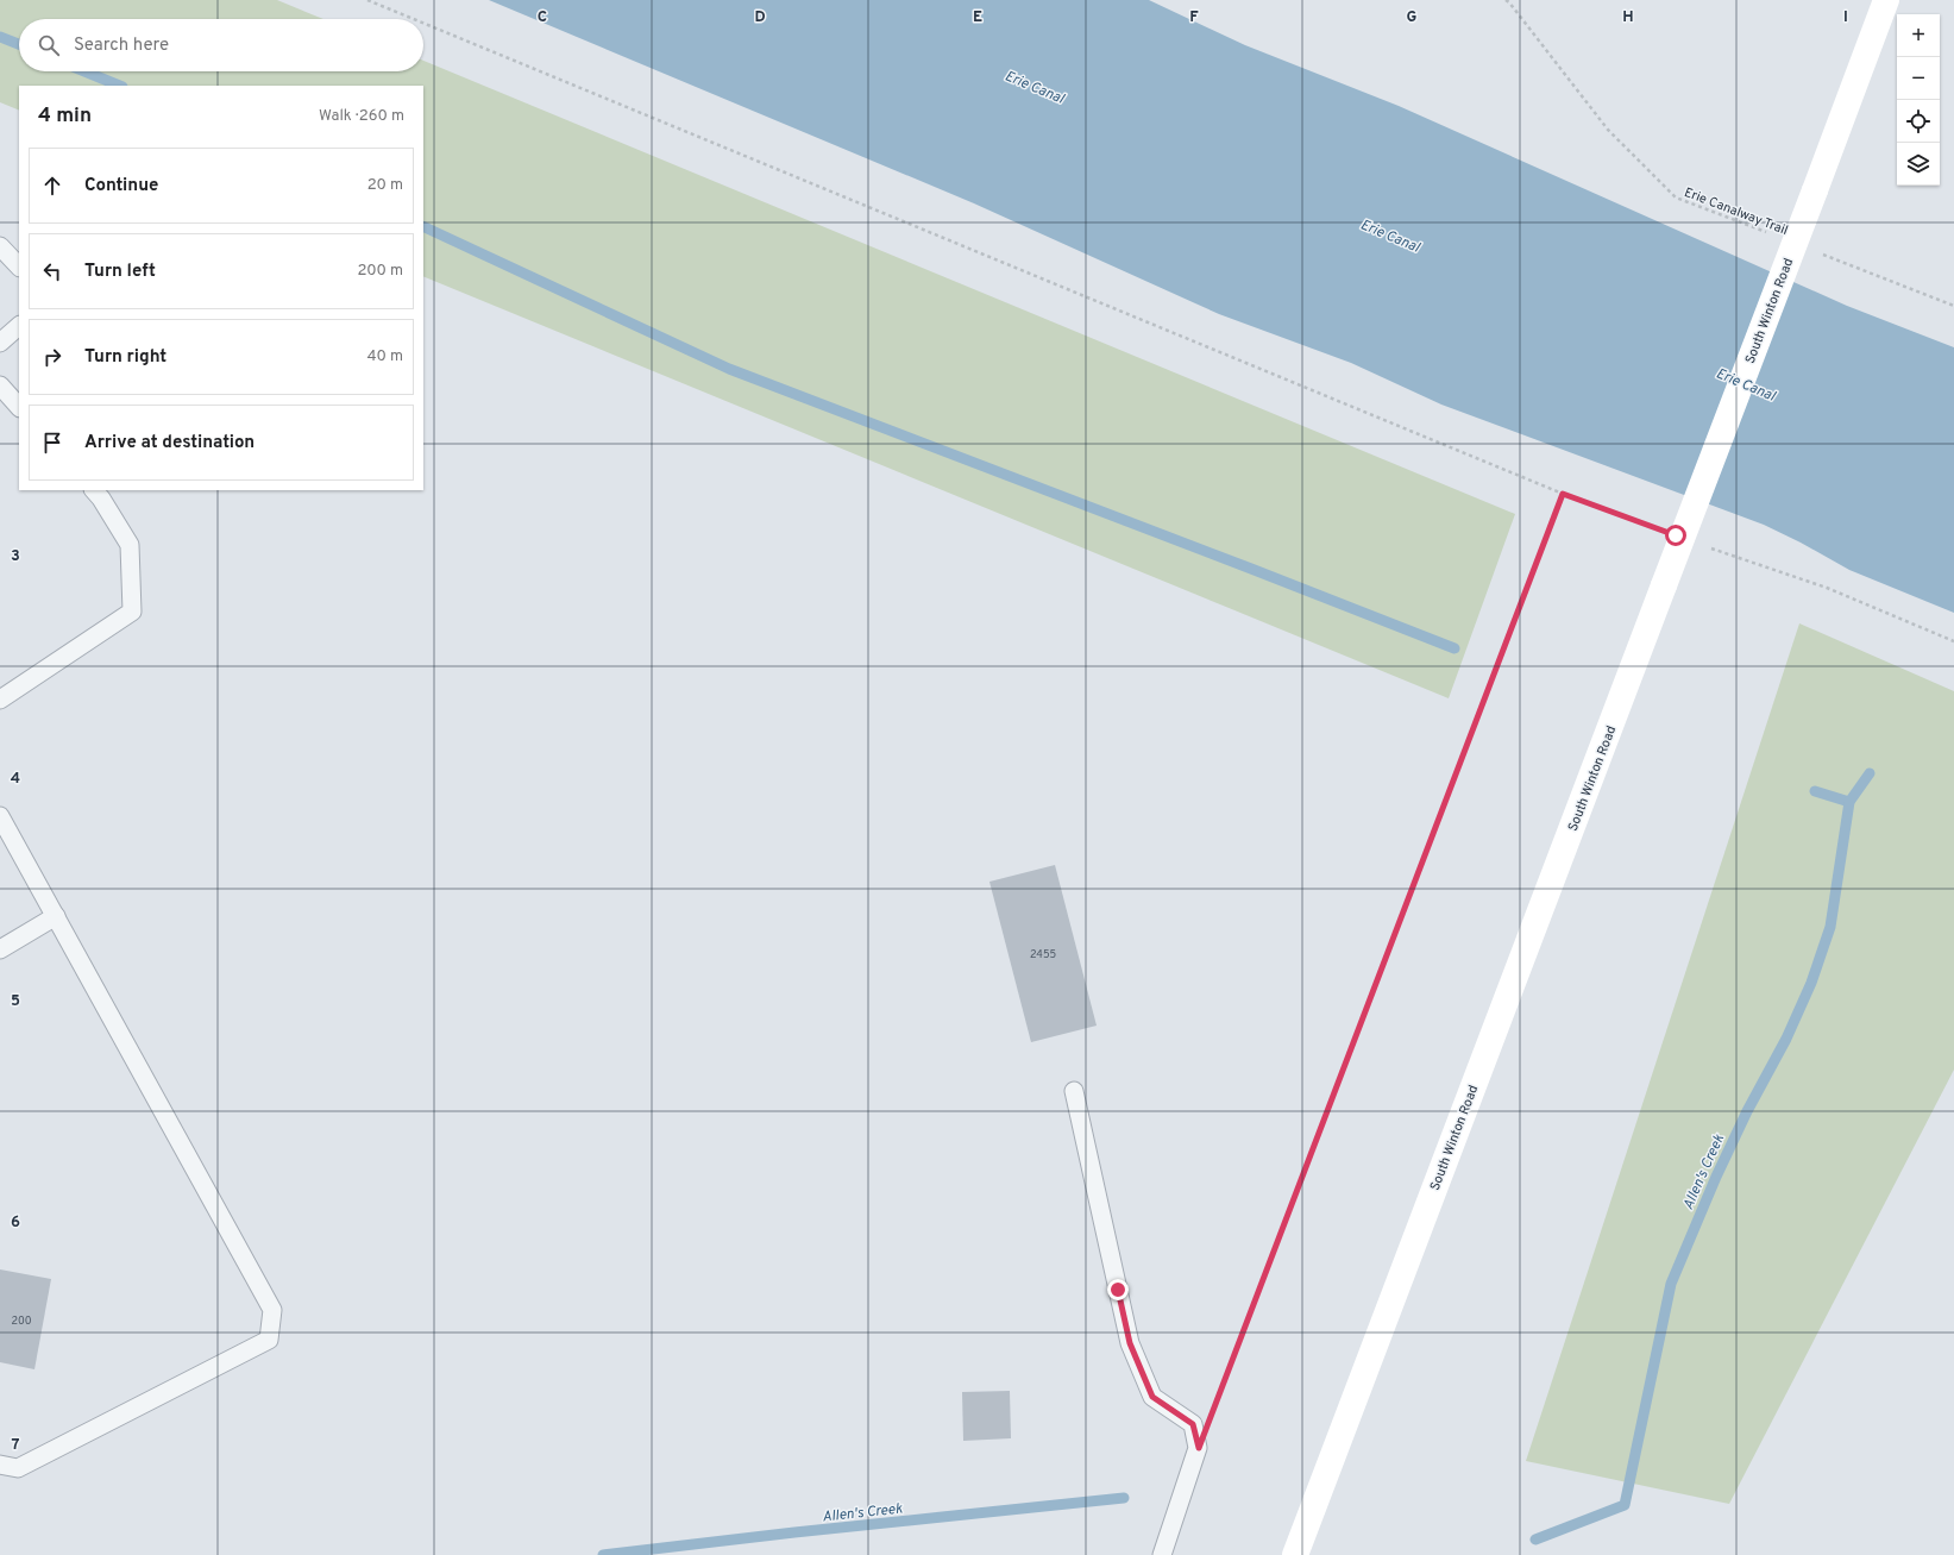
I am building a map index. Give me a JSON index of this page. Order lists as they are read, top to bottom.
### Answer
{
  "streets": {
    "main road": ["South Winton Road"],
    "path": ["Erie Canalway Trail"]
  },
  "water": ["Erie Canal", "Allen's Creek"],
  "house_numbers": ["2455", "200"],
  "page": {
    "map_buttons": ["+", "−"],
    "search": "Search here",
    "heading": ["4 min", "Walk · 260 m"],
    "list": [
      ["Continue", "20 m"],
      ["Turn left", "200 m"],
      ["Turn right", "40 m"],
      "Arrive at destination"
    ]
  },
  "grid": {
    "columns": [
      "C",
      "D",
      "E",
      "F",
      "G",
      "H",
      "I"
    ],
    "rows": [
      "3",
      "4",
      "5",
      "6",
      "7"
    ]
  }
}
